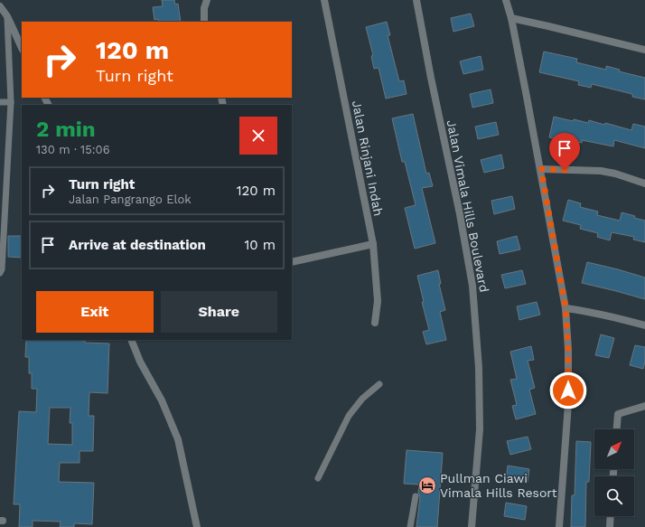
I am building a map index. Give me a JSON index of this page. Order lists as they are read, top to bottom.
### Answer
{
  "streets": {
    "street": ["Jalan Rinjani Indah", "Jalan Vimala Hills Boulevard"]
  },
  "places": {
    "hotel": ["Pullman Ciawi Vimala Hills Resort"]
  },
  "north": "top right",
  "page": {
    "turn": ["120 m", "Turn right"],
    "heading": ["2 min", "130 m · 15:06"],
    "list": [
      {
        "name": "Turn right",
        "note": "Jalan Pangrango Elok",
        "value": "120 m"
      },
      {
        "name": "Arrive at destination",
        "value": "10 m"
      }
    ],
    "buttons": ["Exit", "Share"]
  }
}
